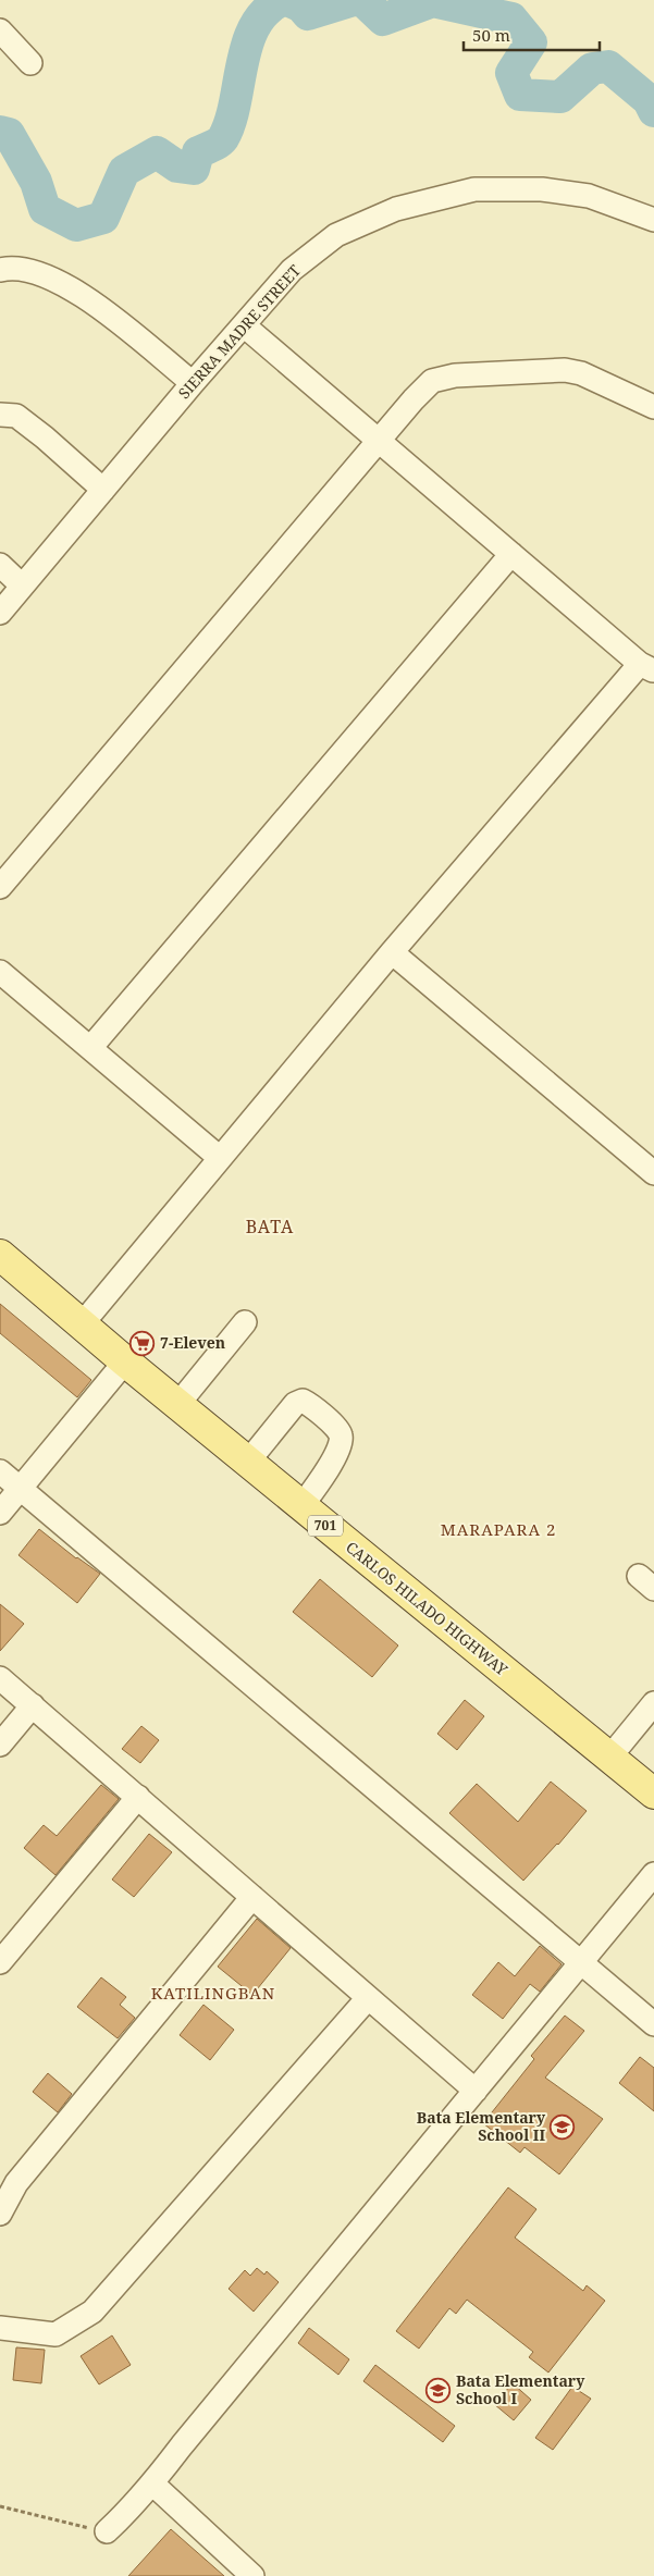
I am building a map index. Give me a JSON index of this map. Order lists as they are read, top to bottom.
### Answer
{
  "streets": {
    "main road": ["701", "CARLOS HILADO HIGHWAY"],
    "street": ["SIERRA MADRE STREET"]
  },
  "districts": ["BATA", "MARAPARA 2", "KATILINGBAN"],
  "places": {
    "supermarket": ["7-Eleven"],
    "school or university": ["Bata Elementary School II", "Bata Elementary School I"]
  },
  "scale_bar": "50 m"
}
